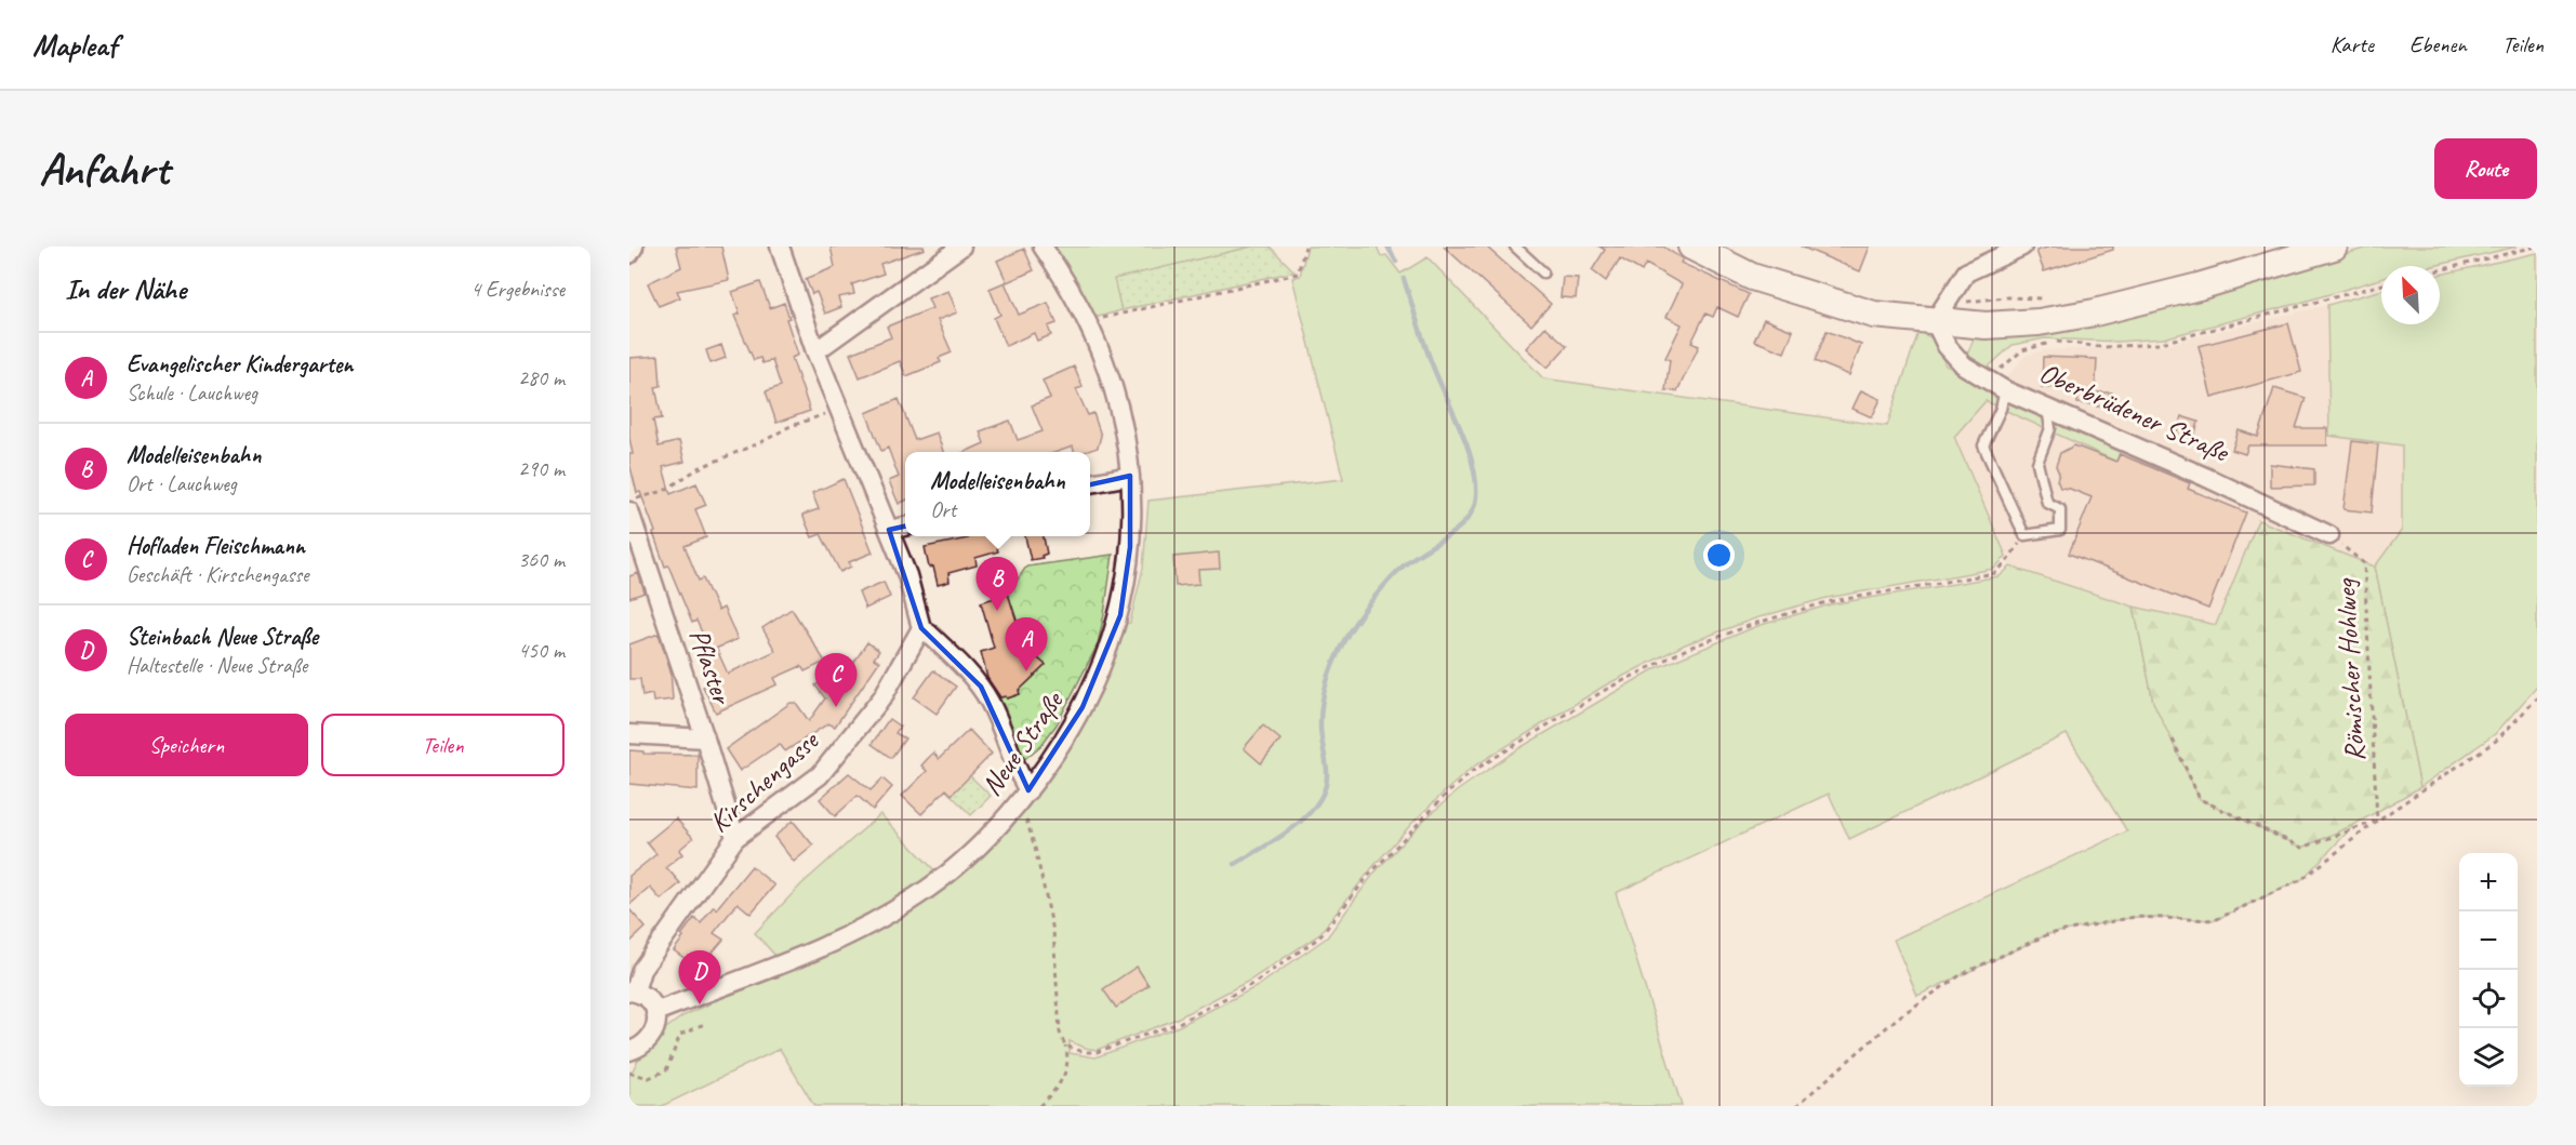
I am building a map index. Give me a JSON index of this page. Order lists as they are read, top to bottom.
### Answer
{
  "streets": {
    "street": [
      "Oberbrüdener Straße",
      "Pflaster",
      "Neue Straße",
      "Kirschengasse"
    ],
    "path": ["Römischer Hohlweg"]
  },
  "crossings": [
    ["Oberbrüdener Straße", "Römischer Hohlweg"],
    ["Pflaster", "Kirschengasse"]
  ],
  "north": "top left",
  "page": {
    "header": "Mapleaf",
    "nav": ["Karte", "Ebenen", "Teilen"],
    "buttons": [
      "Route",
      ["Speichern", "Teilen"]
    ],
    "title": "Anfahrt",
    "heading": ["In der Nähe", "4 Ergebnisse"],
    "list": [
      {
        "mark": "A",
        "name": "Evangelischer Kindergarten",
        "note": "Schule · Lauchweg",
        "value": "280 m"
      },
      {
        "mark": "B",
        "name": "Modelleisenbahn",
        "note": "Ort · Lauchweg",
        "value": "290 m"
      },
      {
        "mark": "C",
        "name": "Hofladen Fleischmann",
        "note": "Geschäft · Kirschengasse",
        "value": "360 m"
      },
      {
        "mark": "D",
        "name": "Steinbach Neue Straße",
        "note": "Haltestelle · Neue Straße",
        "value": "450 m"
      }
    ],
    "popup": ["Modelleisenbahn", "Ort"],
    "pins": [
      "B",
      "A",
      "C",
      "D"
    ],
    "map_buttons": ["+", "−"]
  }
}
